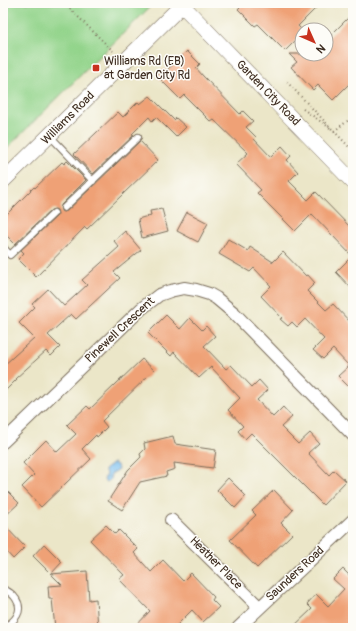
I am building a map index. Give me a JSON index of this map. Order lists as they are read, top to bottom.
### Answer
{
  "streets": {
    "street": [
      "Garden City Road",
      "Williams Road",
      "Pinewell Crescent",
      "Heather Place",
      "Saunders Road"
    ]
  },
  "crossings": [
    ["Garden City Road", "Williams Road"],
    ["Heather Place", "Saunders Road"]
  ],
  "places": {
    "transit": ["Williams Rd (EB) at Garden City Rd"]
  },
  "north": "bottom right"
}
